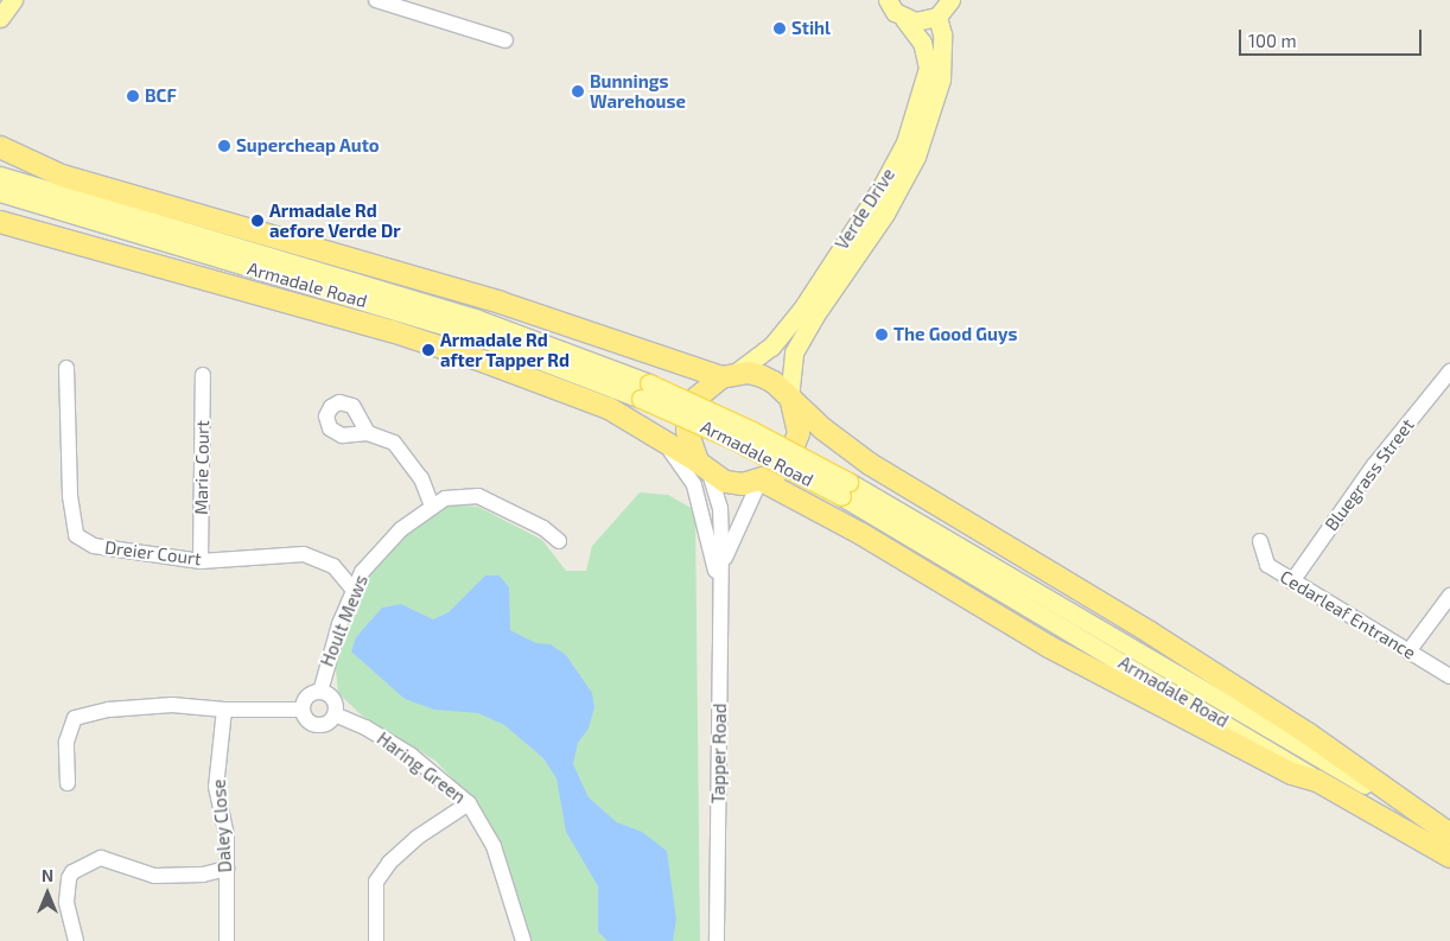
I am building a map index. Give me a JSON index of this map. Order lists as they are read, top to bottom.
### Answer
{
  "streets": {
    "highway": ["Armadale Road"],
    "main road": ["Verde Drive"],
    "street": [
      "Marie Court",
      "Bluegrass Street",
      "Dreier Court",
      "Cedarleaf Entrance",
      "Hoult Mews",
      "Tapper Road",
      "Haring Green",
      "Daley Close"
    ]
  },
  "crossings": [
    ["Verde Drive", "Armadale Road"],
    ["Verde Drive", "Tapper Road"],
    ["Armadale Road", "Tapper Road"],
    ["Marie Court", "Dreier Court"],
    ["Bluegrass Street", "Cedarleaf Entrance"],
    ["Dreier Court", "Hoult Mews"],
    ["Hoult Mews", "Haring Green"]
  ],
  "places": [
    "Stihl",
    "Bunnings Warehouse",
    "BCF",
    "Supercheap Auto",
    "Armadale Rd aefore Verde Dr",
    "The Good Guys",
    "Armadale Rd after Tapper Rd"
  ],
  "scale_bar": "100 m",
  "north": "top"
}
